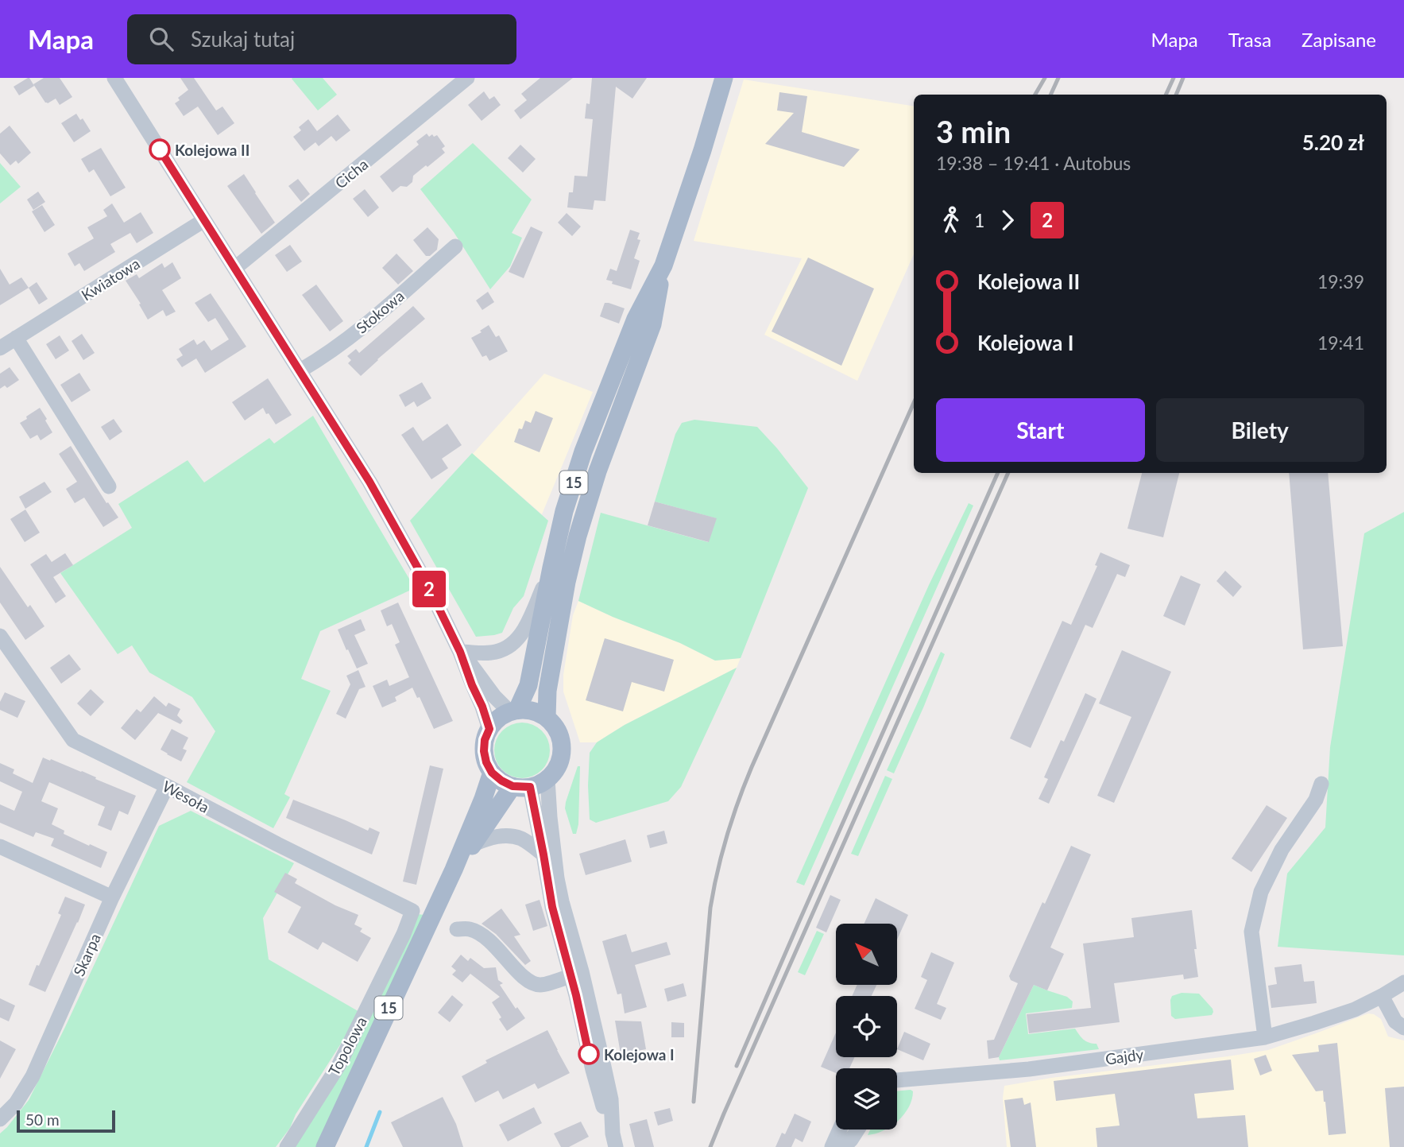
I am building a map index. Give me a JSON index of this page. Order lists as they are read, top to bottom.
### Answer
{
  "streets": {
    "main road": ["15"],
    "street": [
      "Cicha",
      "Kwiatowa",
      "Stokowa",
      "Wesoła",
      "Skarpa",
      "Topolowa",
      "Gajdy"
    ]
  },
  "crossings": [
    ["Wesoła", "Skarpa"],
    ["Wesoła", "Topolowa"]
  ],
  "places": ["Kolejowa II", "Kolejowa I"],
  "lines": ["bus line 2"],
  "scale_bar": "50 m",
  "north": "top left",
  "page": {
    "header": "Mapa",
    "search": "Szukaj tutaj",
    "nav": ["Mapa", "Trasa", "Zapisane"],
    "on_map": "2",
    "heading": ["3 min", "19:38 – 19:41 · Autobus", "5.20 zł"],
    "legs": ["1", "2"],
    "list": [
      {
        "name": "Kolejowa II",
        "value": "19:39"
      },
      {
        "name": "Kolejowa I",
        "value": "19:41"
      }
    ],
    "buttons": ["Start", "Bilety"],
    "scale": "50 m"
  }
}
